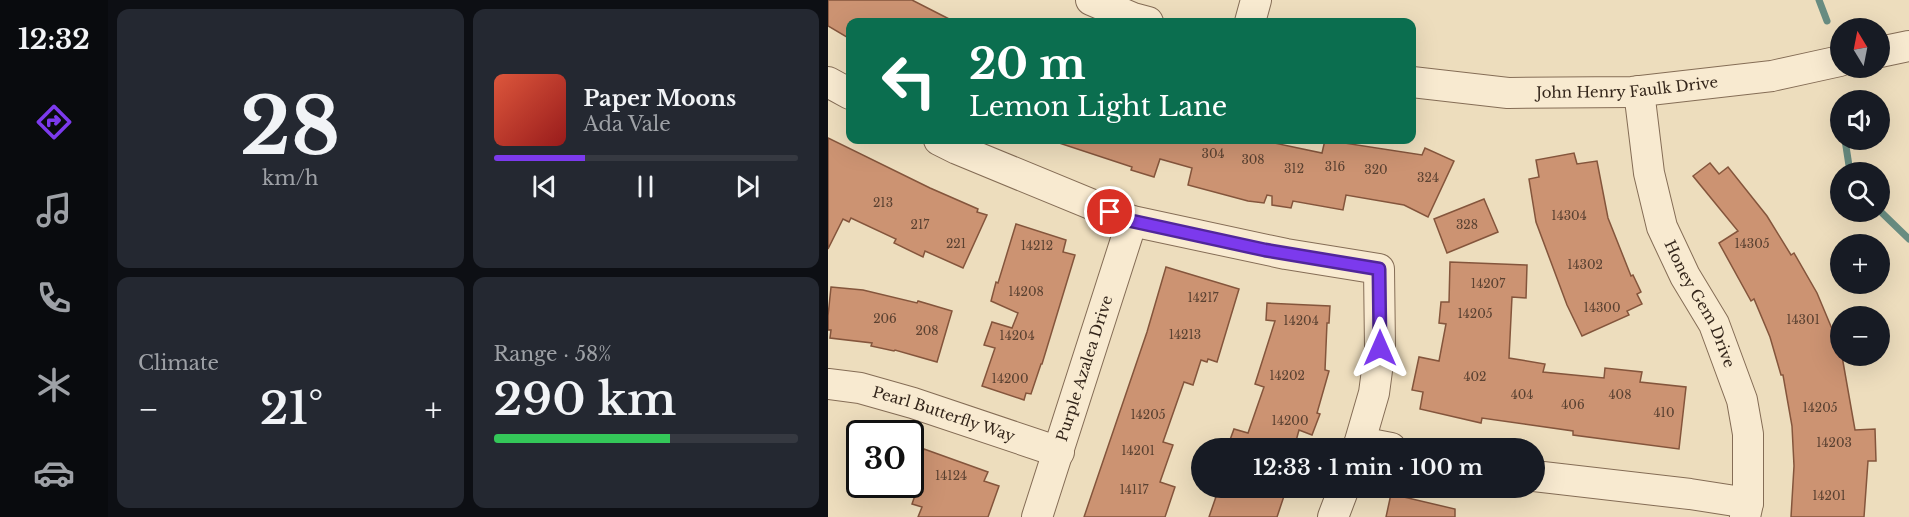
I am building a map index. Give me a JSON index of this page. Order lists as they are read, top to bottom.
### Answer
{
  "streets": {
    "street": [
      "John Henry Faulk Drive",
      "Honey Gem Drive",
      "Purple Azalea Drive",
      "Pearl Butterfly Way"
    ]
  },
  "crossings": [
    ["John Henry Faulk Drive", "Honey Gem Drive"],
    ["Purple Azalea Drive", "Pearl Butterfly Way"]
  ],
  "house_numbers": [
    "304",
    "308",
    "316",
    "312",
    "320",
    "324",
    "213",
    "14304",
    "217",
    "328",
    "221",
    "14305",
    "14212",
    "14302",
    "14207",
    "14208",
    "14217",
    "14300",
    "14205",
    "206",
    "14301",
    "14204",
    "208",
    "14213",
    "14204",
    "14202",
    "402",
    "14200",
    "404",
    "408",
    "406",
    "14205",
    "410",
    "14205",
    "14200",
    "14203",
    "14201",
    "14124",
    "14117",
    "14201"
  ],
  "north": "top",
  "page": {
    "tabs": "12:32",
    "tile": [
      ["28", "km/h"],
      "Climate",
      ["Range · 58%", "290 km"]
    ],
    "map_buttons": ["+", "−"],
    "turn": ["20 m", "Lemon Light Lane"],
    "song": ["Paper Moons", "Ada Vale"],
    "heat": ["−", "21°", "+"],
    "limit": "30",
    "trip": "12:33 · 1 min · 100 m"
  }
}
